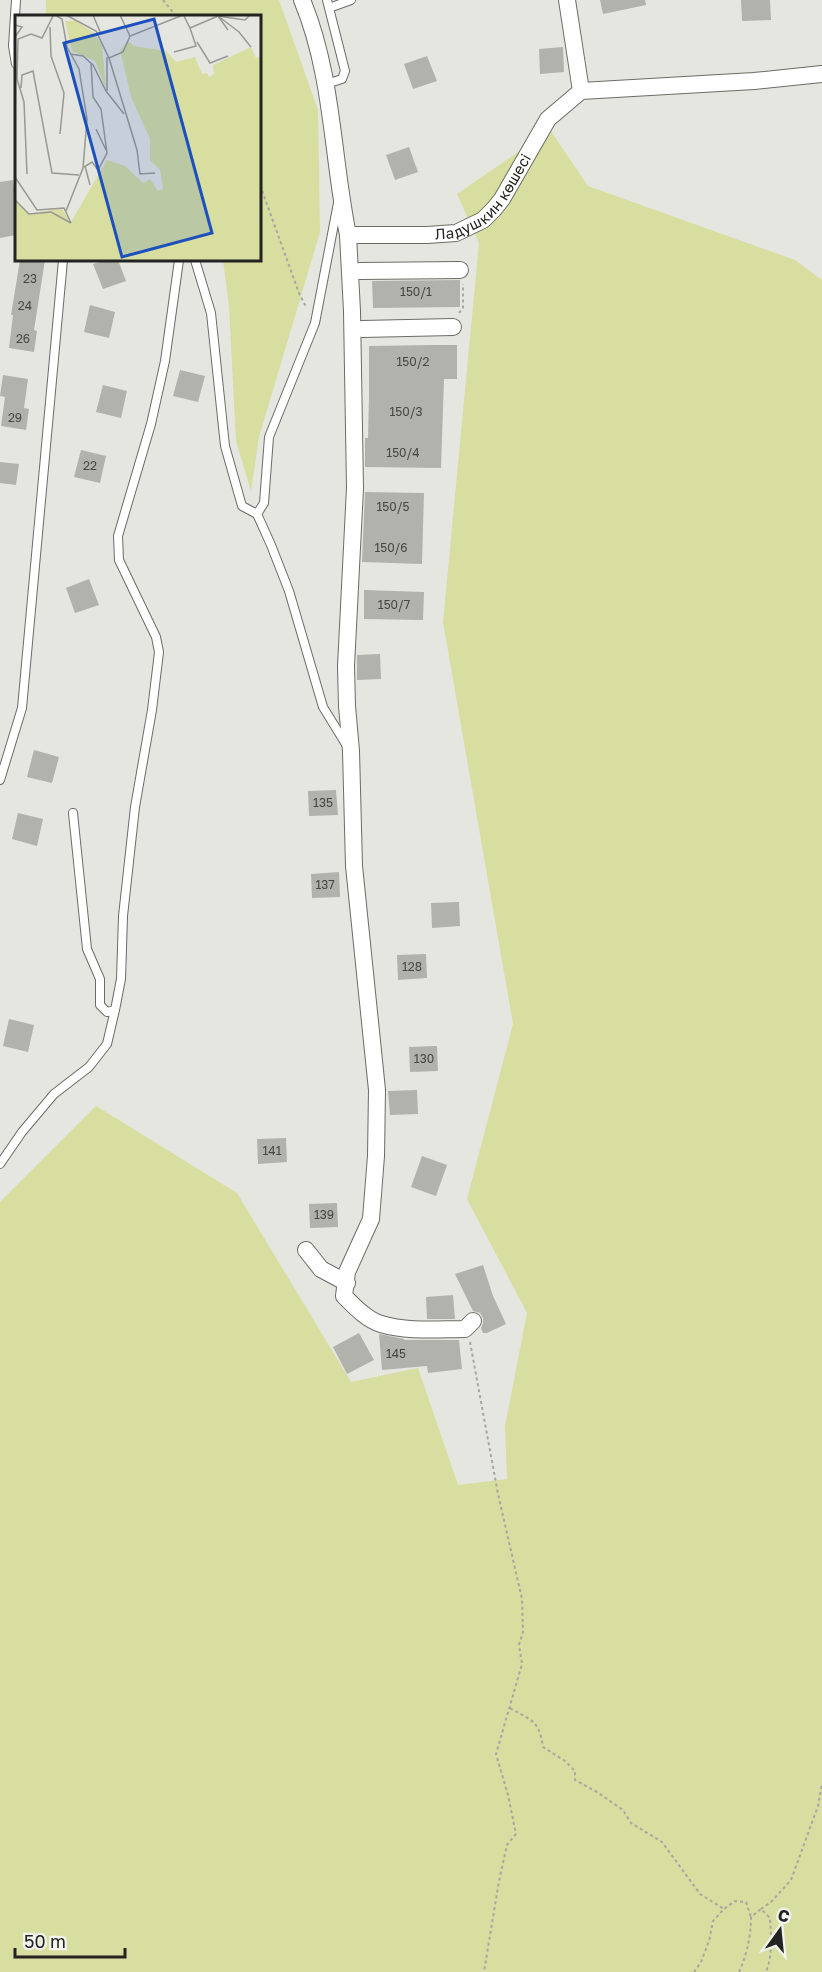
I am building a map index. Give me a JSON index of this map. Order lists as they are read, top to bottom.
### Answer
{
  "streets": {
    "street": ["Ладушкин көшесі"]
  },
  "house_numbers": [
    "23",
    "150/1",
    "24",
    "26",
    "150/2",
    "150/3",
    "29",
    "150/4",
    "22",
    "150/5",
    "150/6",
    "150/7",
    "135",
    "137",
    "128",
    "130",
    "141",
    "139",
    "145"
  ],
  "scale_bar": "50 m",
  "north": "top"
}
